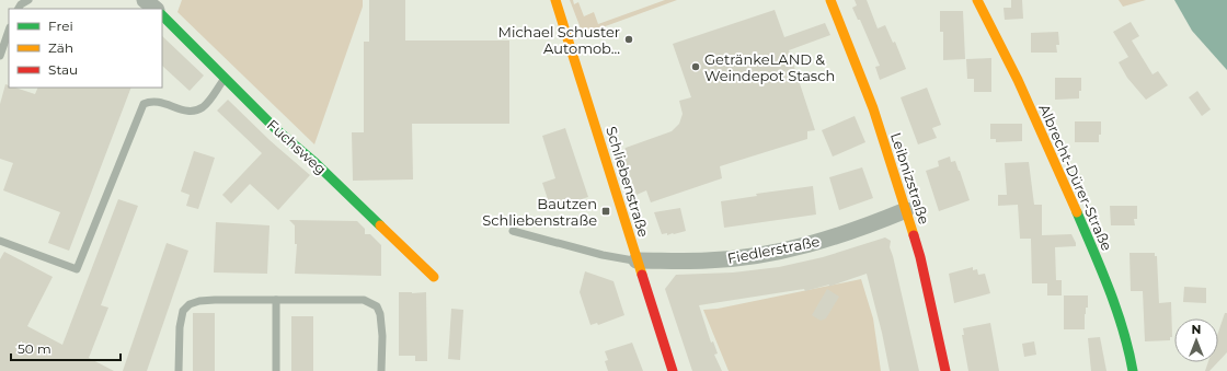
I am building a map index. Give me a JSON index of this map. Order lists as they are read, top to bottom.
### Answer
{
  "streets": {
    "street": [
      "Fuchsweg",
      "Albrecht-Dürer-Straße",
      "Leibnizstraße",
      "Schliebenstraße",
      "Fiedlerstraße"
    ]
  },
  "crossings": [
    ["Leibnizstraße", "Fiedlerstraße"],
    ["Schliebenstraße", "Fiedlerstraße"]
  ],
  "places": {
    "other": ["Michael Schuster Automob...", "GetränkeLAND & Weindepot Stasch"],
    "transit": ["Bautzen Schliebenstraße"]
  },
  "legend": ["Frei", "Zäh", "Stau"],
  "scale_bar": "50 m",
  "north": "top"
}
